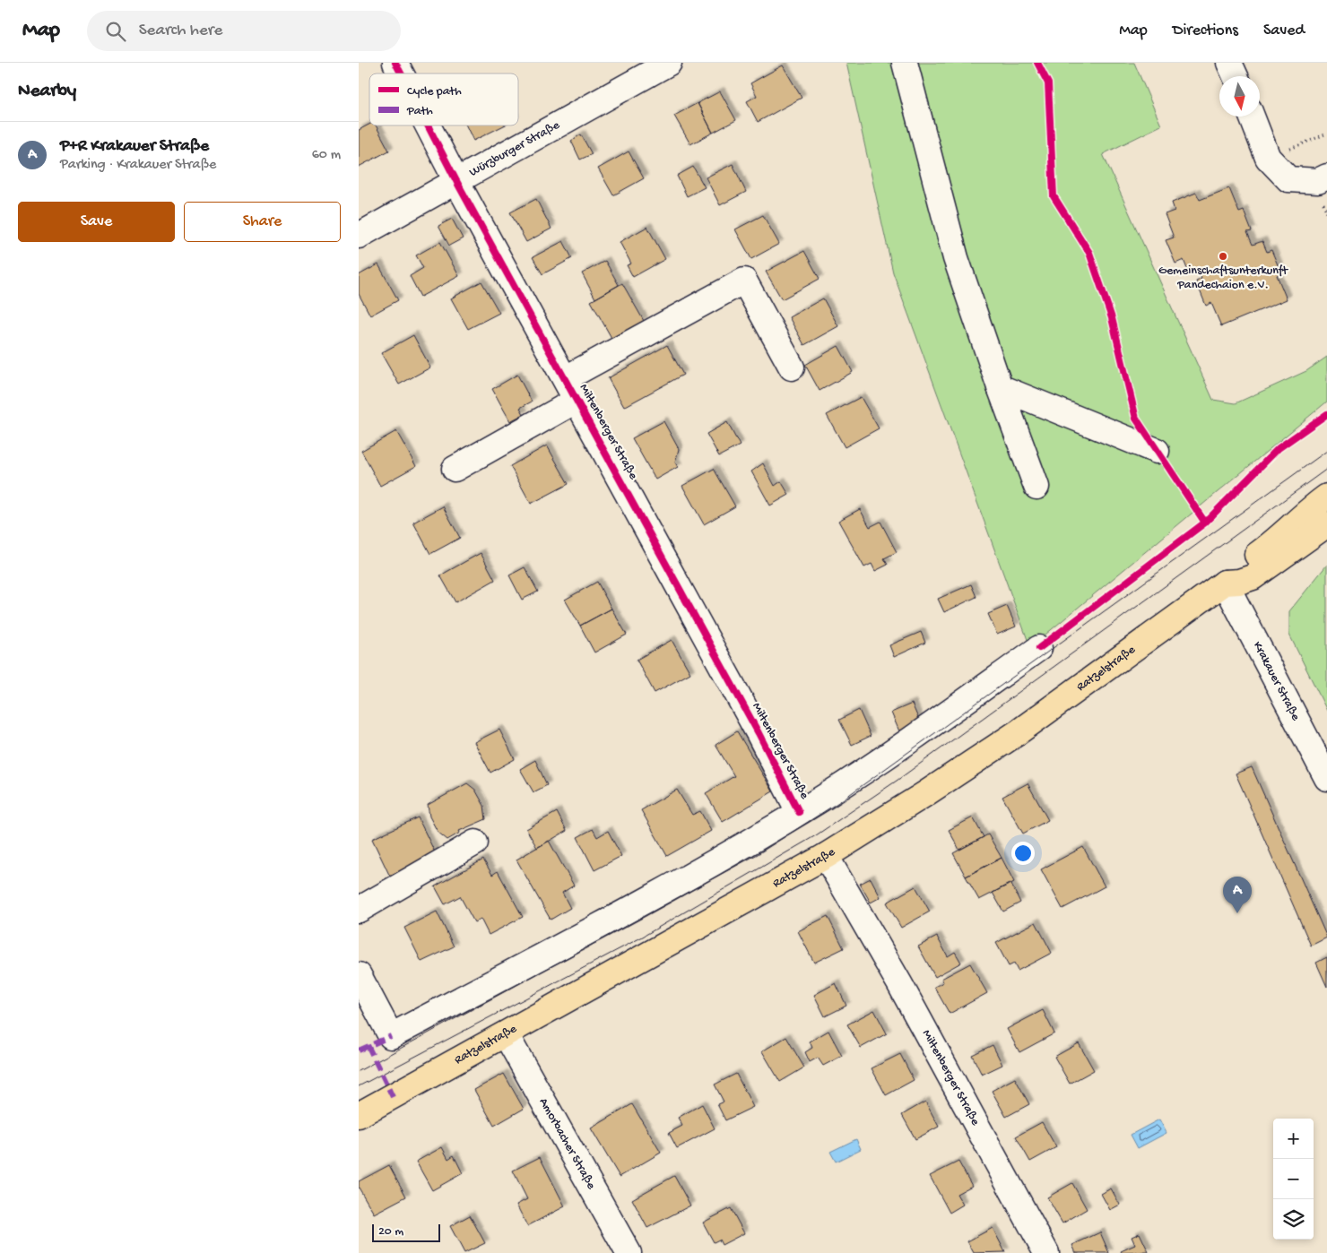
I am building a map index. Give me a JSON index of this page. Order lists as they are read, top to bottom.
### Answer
{
  "streets": {
    "main road": ["Ratzelstraße"],
    "street": [
      "Würzburger Straße",
      "Miltenberger Straße",
      "Krakauer Straße",
      "Amorbacher Straße"
    ]
  },
  "crossings": [
    ["Würzburger Straße", "Miltenberger Straße"],
    ["Miltenberger Straße", "Ratzelstraße"],
    ["Ratzelstraße", "Krakauer Straße"],
    ["Ratzelstraße", "Amorbacher Straße"]
  ],
  "places": ["Gemeinschaftsunterkunft Pandechaion e.V."],
  "legend": ["Cycle path", "Path"],
  "scale_bar": "20 m",
  "north": "bottom",
  "page": {
    "header": "Map",
    "search": "Search here",
    "nav": ["Map", "Directions", "Saved"],
    "heading": "Nearby",
    "list": [
      {
        "mark": "A",
        "name": "P+R Krakauer Straße",
        "note": "Parking · Krakauer Straße",
        "value": "60 m"
      }
    ],
    "buttons": ["Save", "Share"],
    "pins": "A",
    "map_buttons": ["+", "−"],
    "scale": "20 m"
  }
}
